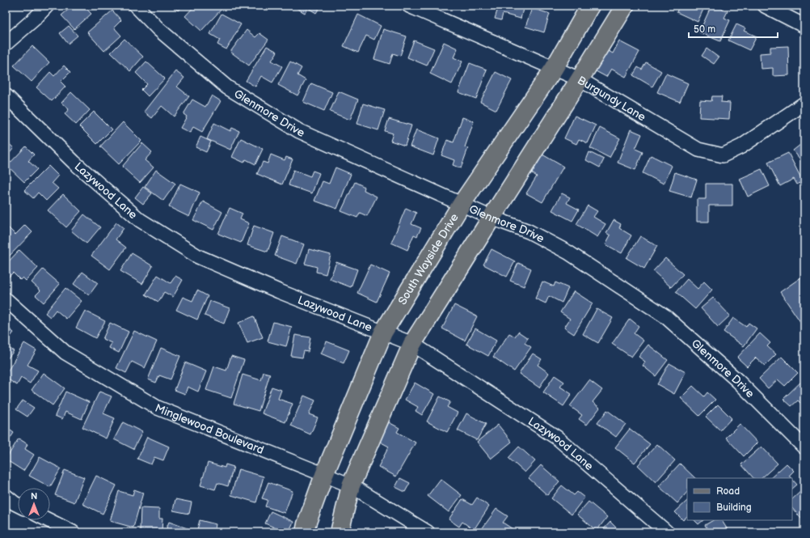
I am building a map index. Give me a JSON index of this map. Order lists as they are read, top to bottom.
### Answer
{
  "streets": {
    "main road": ["South Wayside Drive"],
    "street": [
      "Burgundy Lane",
      "Glenmore Drive",
      "Lazywood Lane",
      "Minglewood Boulevard"
    ]
  },
  "crossings": [
    ["Burgundy Lane", "South Wayside Drive"],
    ["Glenmore Drive", "South Wayside Drive"],
    ["Lazywood Lane", "South Wayside Drive"],
    ["South Wayside Drive", "Minglewood Boulevard"]
  ],
  "legend": ["Road", "Building"],
  "scale_bar": "50 m",
  "north": "top"
}
